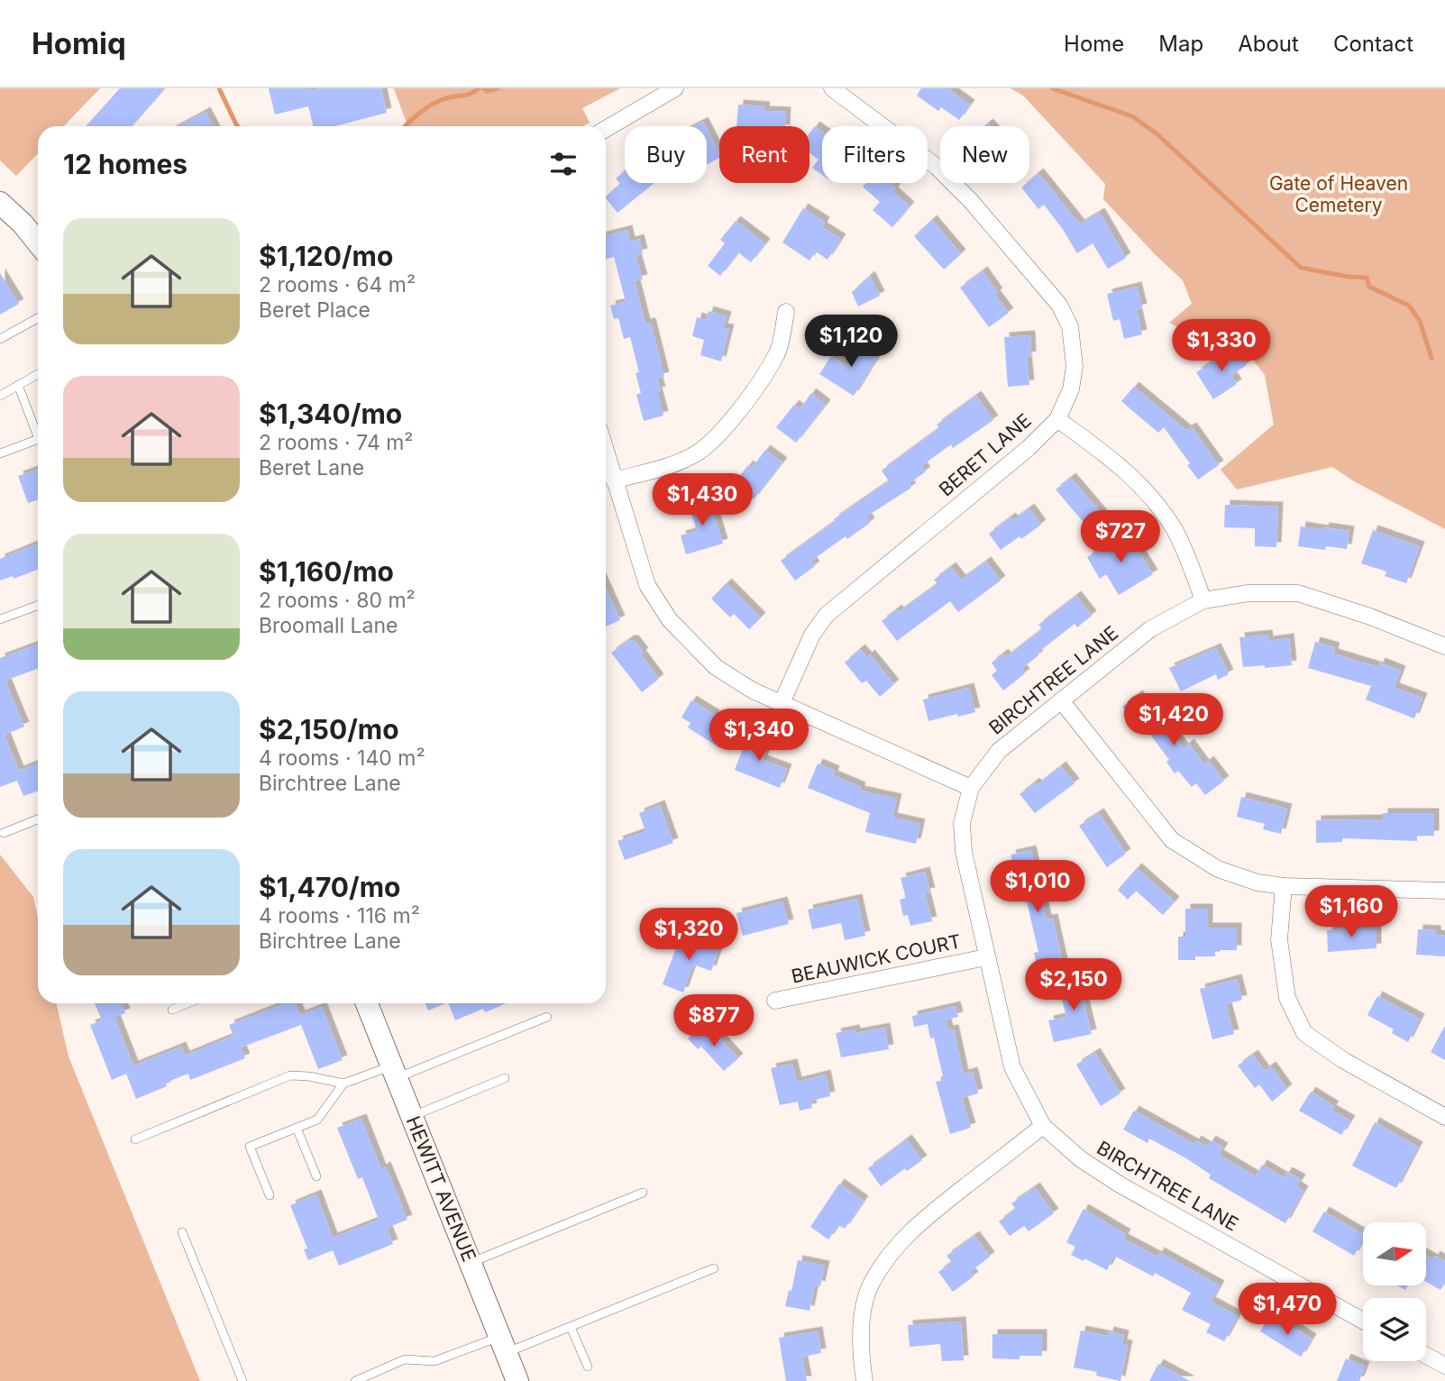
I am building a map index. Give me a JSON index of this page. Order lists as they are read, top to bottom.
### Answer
{
  "streets": {
    "street": [
      "BERET LANE",
      "BIRCHTREE LANE",
      "BEAUWICK COURT",
      "HEWITT AVENUE"
    ]
  },
  "crossings": [
    ["BIRCHTREE LANE", "BEAUWICK COURT"]
  ],
  "parks": ["Gate of Heaven Cemetery"],
  "north": "right",
  "page": {
    "header": "Homiq",
    "nav": [
      "Home",
      "Map",
      "About",
      "Contact"
    ],
    "chip": [
      "Buy",
      "Rent",
      "Filters",
      "New"
    ],
    "heading": "12 homes",
    "list": [
      {
        "name": "$1,120/mo",
        "note": "2 rooms · 64 m² · Beret Place"
      },
      {
        "name": "$1,340/mo",
        "note": "2 rooms · 74 m² · Beret Lane"
      },
      {
        "name": "$1,160/mo",
        "note": "2 rooms · 80 m² · Broomall Lane"
      },
      {
        "name": "$2,150/mo",
        "note": "4 rooms · 140 m² · Birchtree Lane"
      },
      {
        "name": "$1,470/mo",
        "note": "4 rooms · 116 m² · Birchtree Lane"
      }
    ],
    "price": [
      "$1,120",
      "$1,330",
      "$1,430",
      "$727",
      "$1,420",
      "$1,340",
      "$1,010",
      "$1,160",
      "$1,320",
      "$2,150",
      "$877",
      "$1,470"
    ]
  }
}
